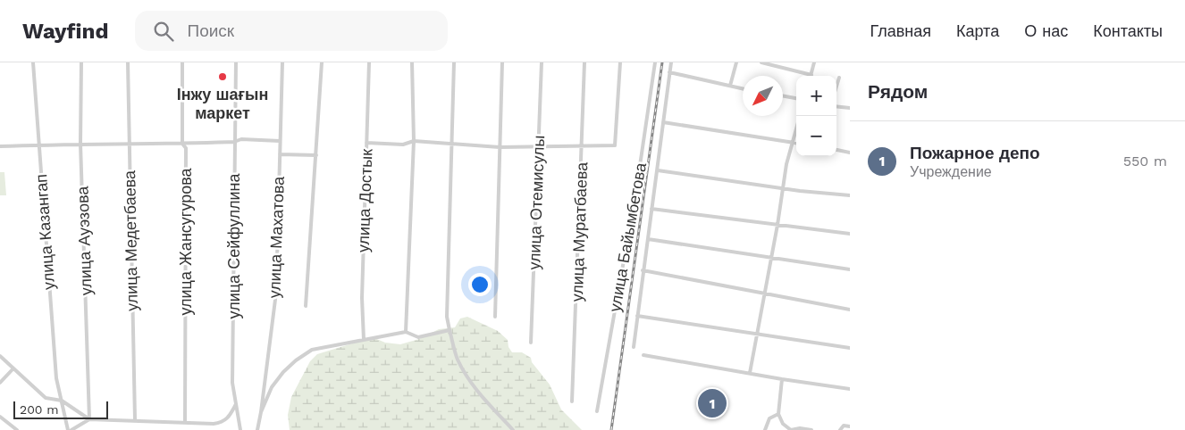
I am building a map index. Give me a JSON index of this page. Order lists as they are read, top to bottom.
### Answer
{
  "streets": {
    "street": [
      "улица Достык",
      "улица Отемисулы",
      "улица Казангап",
      "улица Муратбаева",
      "улица Махатова",
      "улица Байымбетова",
      "улица Ауэзова",
      "улица Медетбаева",
      "улица Жансугурова",
      "улица Сейфуллина"
    ]
  },
  "places": ["Інжу шағын маркет"],
  "scale_bar": "200 m",
  "north": "bottom left",
  "page": {
    "header": "Wayfind",
    "search": "Поиск",
    "nav": [
      "Главная",
      "Карта",
      "О нас",
      "Контакты"
    ],
    "heading": "Рядом",
    "map_buttons": ["+", "−"],
    "list": [
      {
        "mark": "1",
        "name": "Пожарное депо",
        "note": "Учреждение",
        "value": "550 m"
      }
    ],
    "pins": "1",
    "scale": "200 m"
  }
}
